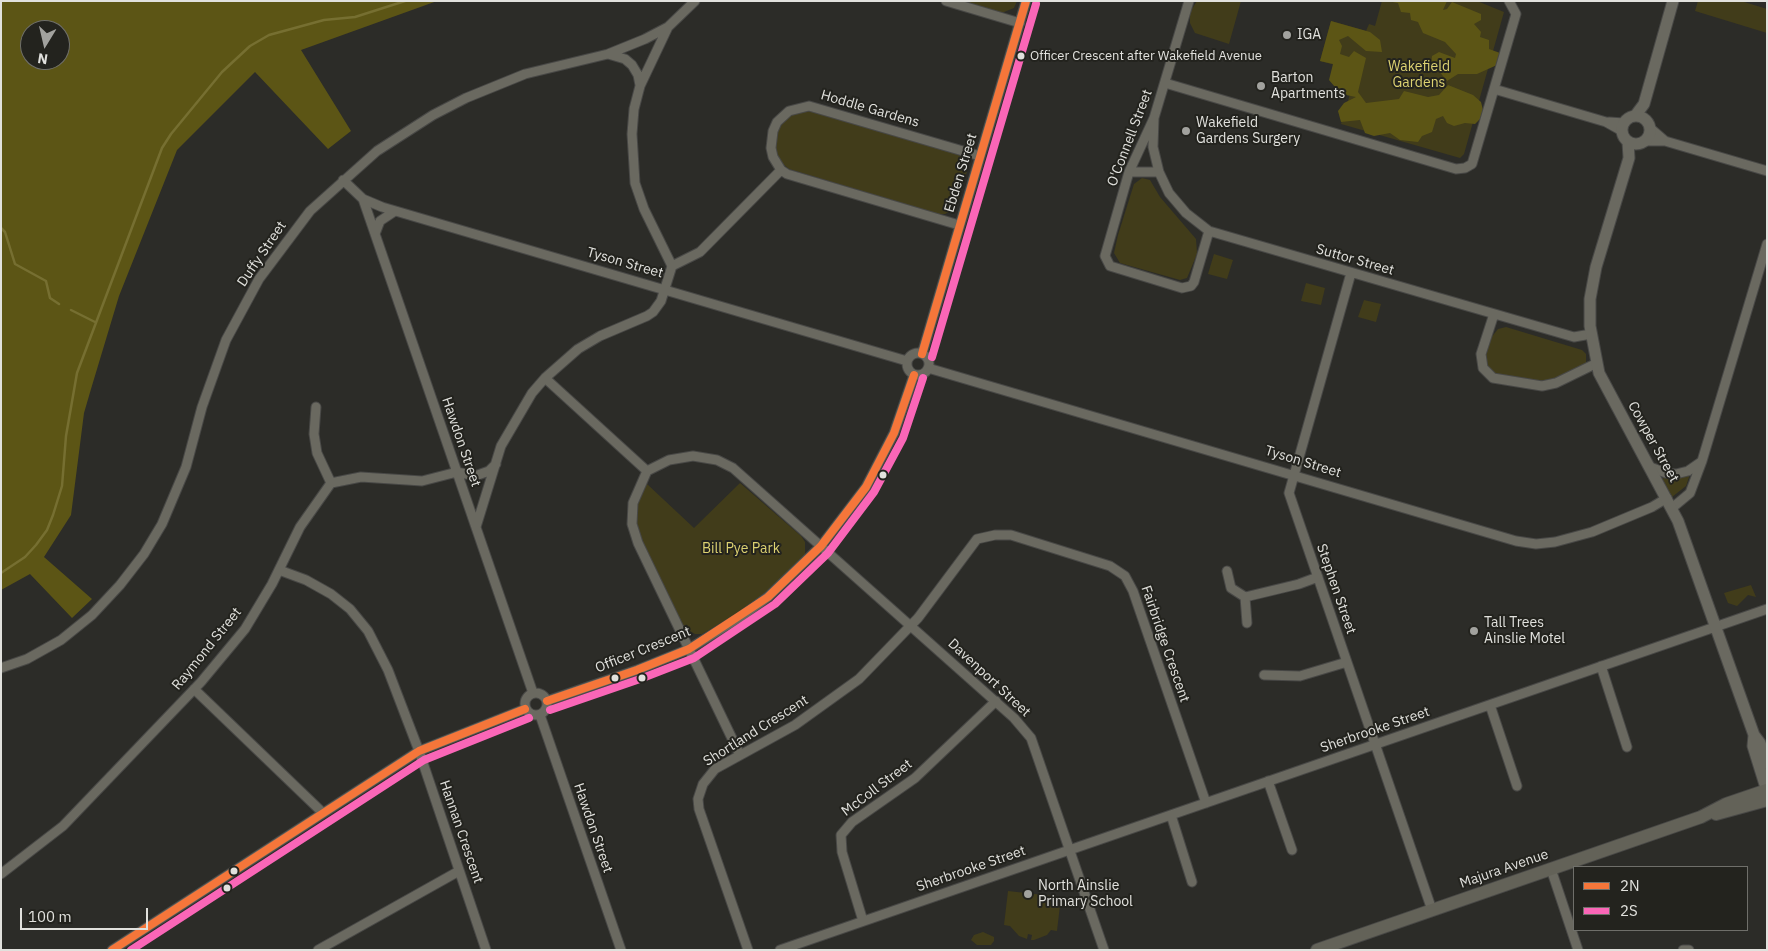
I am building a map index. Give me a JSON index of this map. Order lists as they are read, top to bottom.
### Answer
{
  "streets": {
    "main road": ["Majura Avenue"],
    "street": [
      "Hoddle Gardens",
      "O'Connell Street",
      "Ebden Street",
      "Duffy Street",
      "Suttor Street",
      "Tyson Street",
      "Hawdon Street",
      "Cowper Street",
      "Stephen Street",
      "Fairbridge Crescent",
      "Raymond Street",
      "Officer Crescent",
      "Davenport Street",
      "Sherbrooke Street",
      "Shortland Crescent",
      "McColl Street",
      "Hannan Crescent"
    ]
  },
  "crossings": [
    ["Hoddle Gardens", "Ebden Street"],
    ["O'Connell Street", "Suttor Street"],
    ["Ebden Street", "Tyson Street"],
    ["Ebden Street", "Officer Crescent"],
    ["Duffy Street", "Tyson Street"],
    ["Suttor Street", "Cowper Street"],
    ["Suttor Street", "Stephen Street"],
    ["Tyson Street", "Hawdon Street"],
    ["Tyson Street", "Cowper Street"],
    ["Tyson Street", "Stephen Street"],
    ["Tyson Street", "Officer Crescent"],
    ["Hawdon Street", "Officer Crescent"],
    ["Cowper Street", "Sherbrooke Street"],
    ["Cowper Street", "Majura Avenue"],
    ["Stephen Street", "Sherbrooke Street"],
    ["Stephen Street", "Majura Avenue"],
    ["Fairbridge Crescent", "Davenport Street"],
    ["Fairbridge Crescent", "Sherbrooke Street"],
    ["Fairbridge Crescent", "Shortland Crescent"],
    ["Raymond Street", "Hannan Crescent"],
    ["Officer Crescent", "Davenport Street"],
    ["Davenport Street", "Sherbrooke Street"],
    ["Davenport Street", "Shortland Crescent"],
    ["Davenport Street", "McColl Street"],
    ["Sherbrooke Street", "McColl Street"]
  ],
  "parks": ["Wakefield Gardens", "Bill Pye Park"],
  "places": [
    "IGA",
    "Officer Crescent after Wakefield Avenue",
    "Barton Apartments",
    "Wakefield Gardens Surgery",
    "Tall Trees Ainslie Motel",
    "North Ainslie Primary School"
  ],
  "lines": ["transit line 2N", "transit line 2S"],
  "legend": ["2N", "2S"],
  "scale_bar": "100 m",
  "north": "bottom"
}
